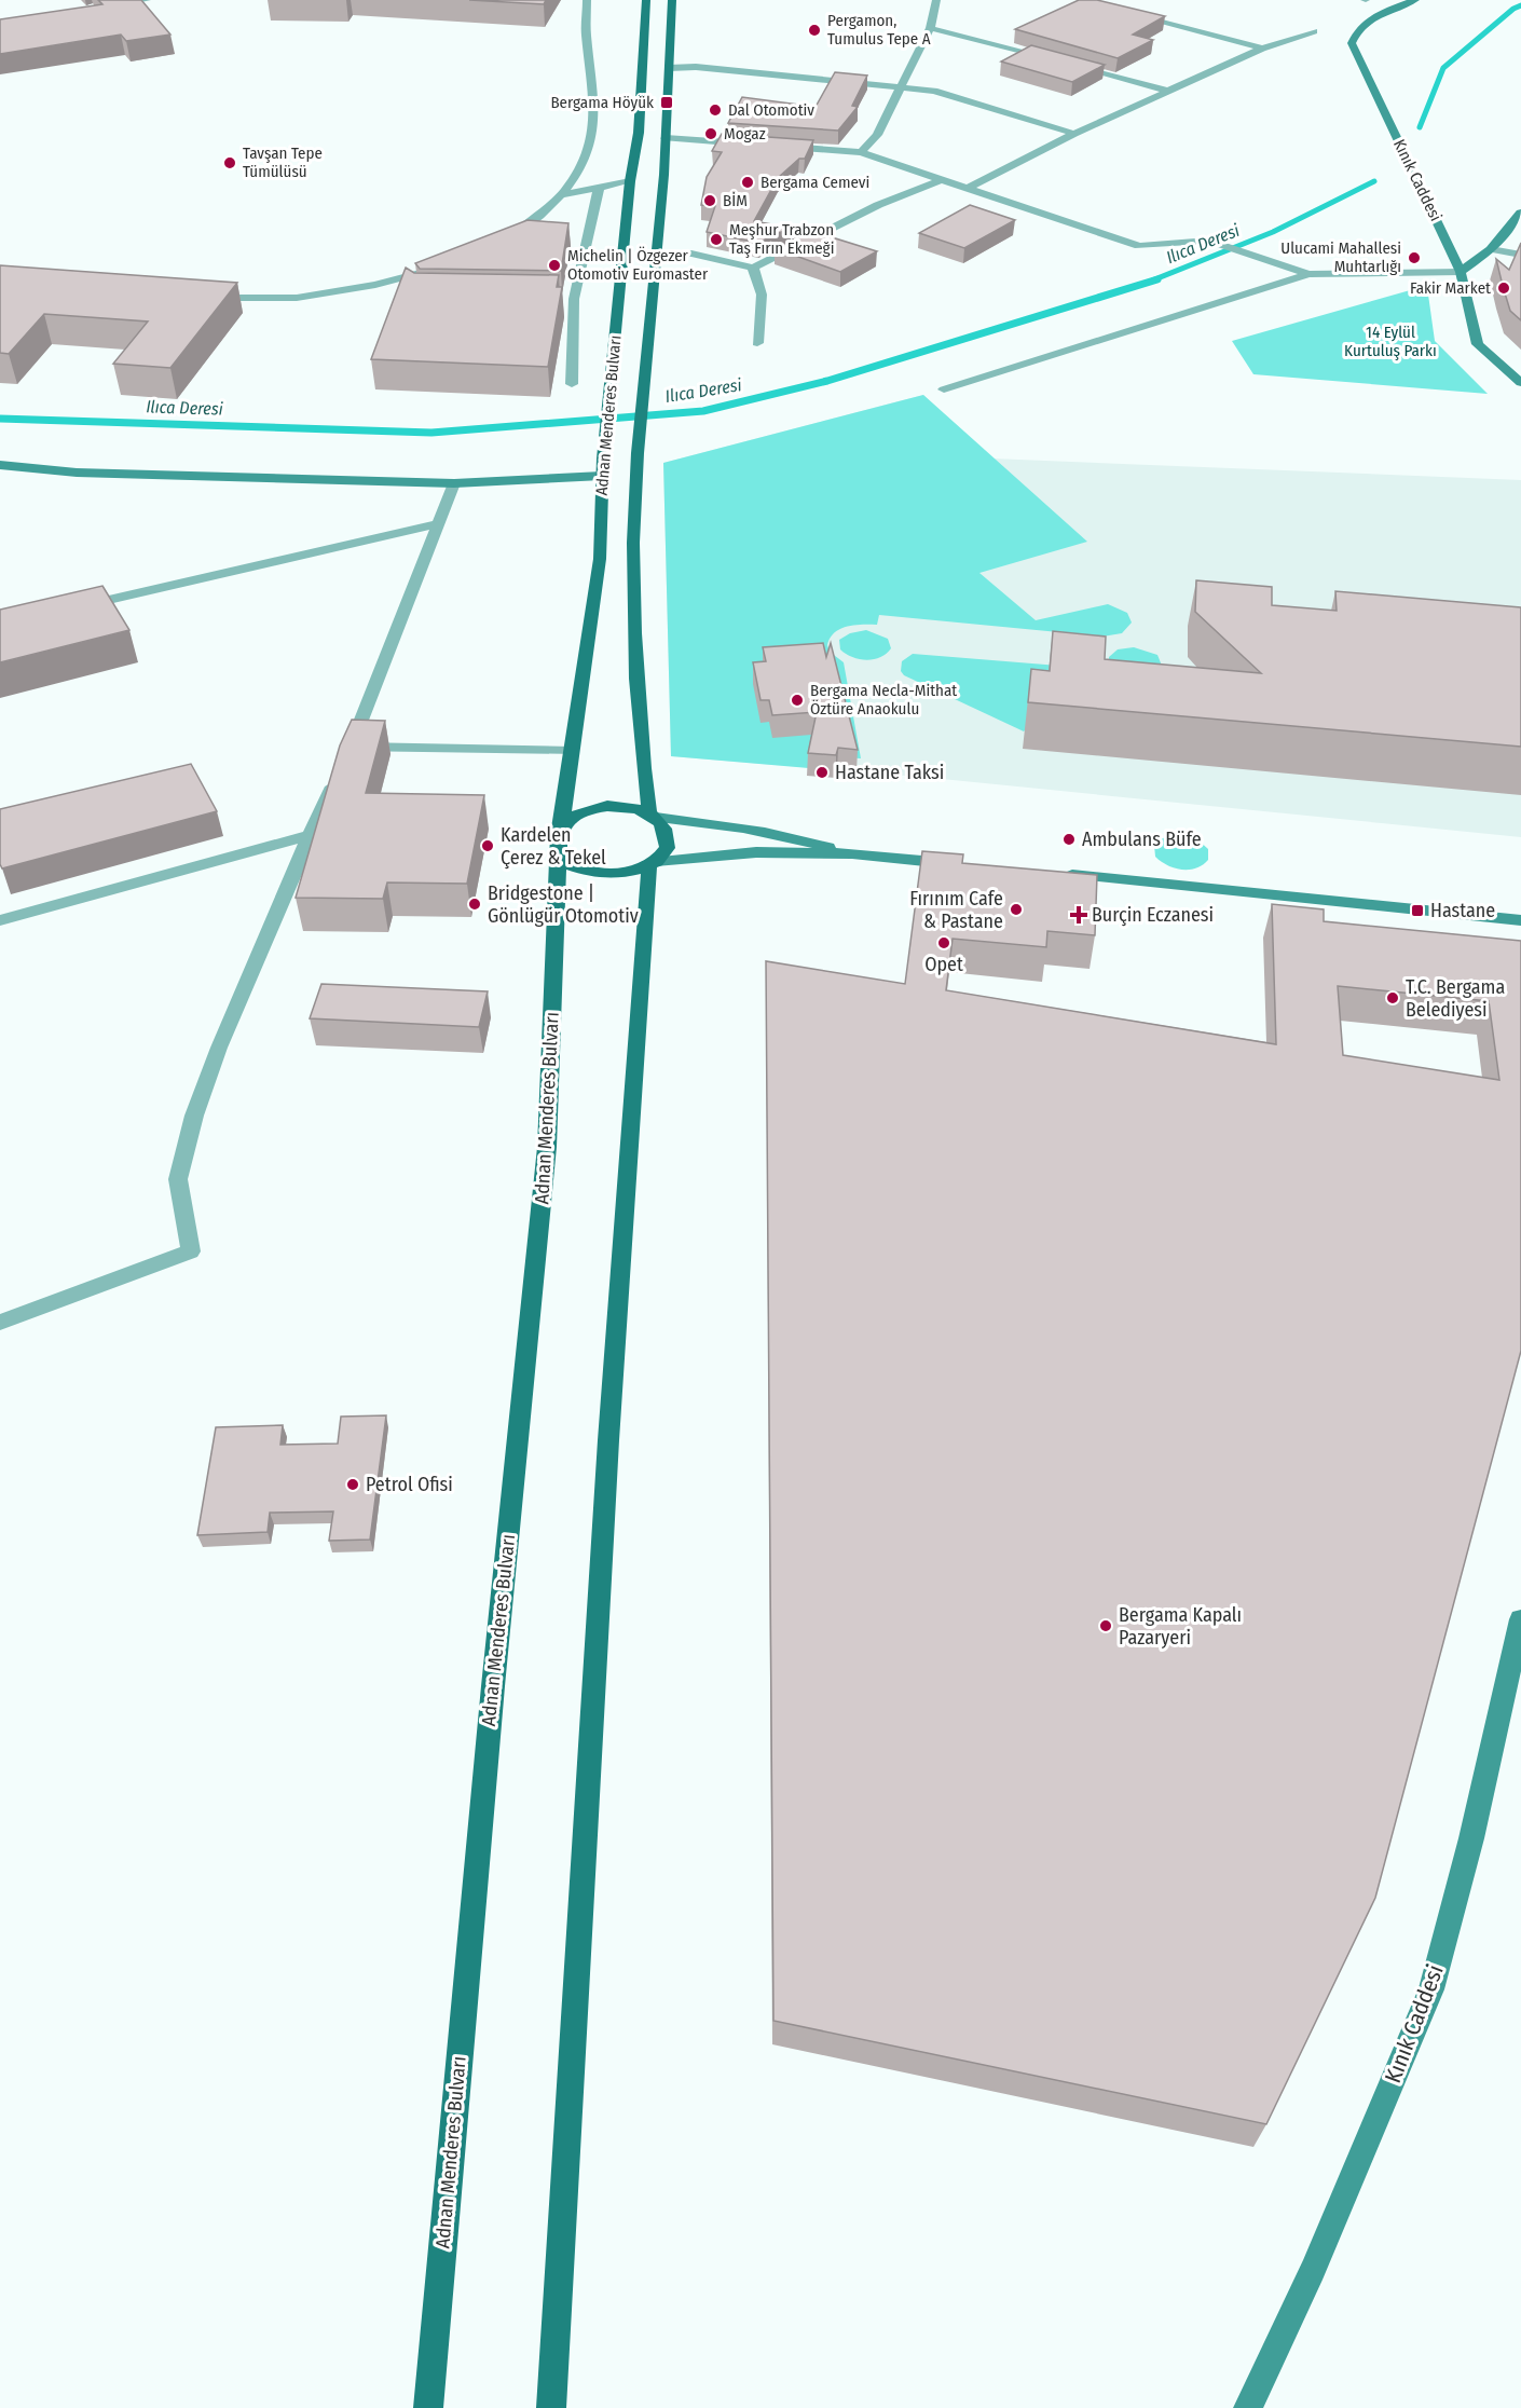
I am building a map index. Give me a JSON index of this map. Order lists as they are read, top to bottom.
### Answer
{
  "streets": {
    "main road": ["Kınık Caddesi", "Adnan Menderes Bulvarı"]
  },
  "water": ["Ilıca Deresi"],
  "parks": ["14 Eylül Kurtuluş Parkı"],
  "places": {
    "other": [
      "Pergamon, Tumulus Tepe A",
      "Dal Otomotiv",
      "Mogaz",
      "Tavşan Tepe Tümülüsü",
      "Bergama Cemevi",
      "BİM",
      "Meşhur Trabzon Taş Fırın Ekmeği",
      "Ulucami Mahallesi Muhtarlığı",
      "Michelin | Özgezer Otomotiv Euromaster",
      "Fakir Market",
      "Bergama Necla-Mithat Öztüre Anaokulu",
      "Hastane Taksi",
      "Ambulans Büfe",
      "Kardelen Çerez & Tekel",
      "Bridgestone | Gönlügür Otomotiv",
      "Fırınım Cafe & Pastane",
      "Opet",
      "T.C. Bergama Belediyesi",
      "Petrol Ofisi",
      "Bergama Kapalı Pazaryeri"
    ],
    "transit": ["Bergama Höyük", "Hastane"],
    "health": ["Burçin Eczanesi"]
  }
}
